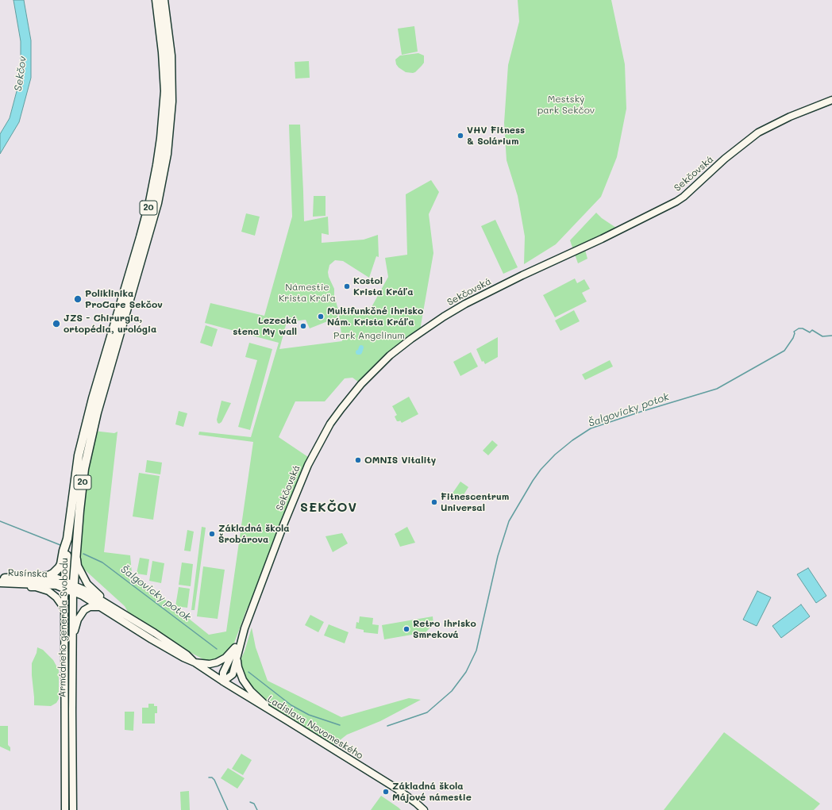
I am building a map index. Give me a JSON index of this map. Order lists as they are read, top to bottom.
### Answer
{
  "streets": {
    "main road": ["20", "Rusínska", "Armádneho generála Svobodu"],
    "street": ["Sekčovská", "Ladislava Novomeského"]
  },
  "crossings": [
    ["Sekčovská", "Ladislava Novomeského"],
    ["Rusínska", "Armádneho generála Svobodu"],
    ["Armádneho generála Svobodu", "Ladislava Novomeského"]
  ],
  "districts": ["SEKČOV"],
  "water": ["Sekčov", "Šalgovícky potok"],
  "parks": ["Mestský park Sekčov", "Námestie Krista Kráľa", "Park Angelinum"],
  "places": [
    "VHV Fitness & Solárium",
    "Kostol Krista Kráľa",
    "Poliklinika ProCare Sekčov",
    "Multifunkčné ihrisko Nám. Krista Kráľa",
    "JZS - Chirurgia, ortopédia, urológia",
    "Lezecká stena My wall",
    "OMNIS Vitality",
    "Fitnescentrum Universal",
    "Základná škola Šrobárova",
    "Retro ihrisko Smreková",
    "Základná škola Májové námestie"
  ]
}
